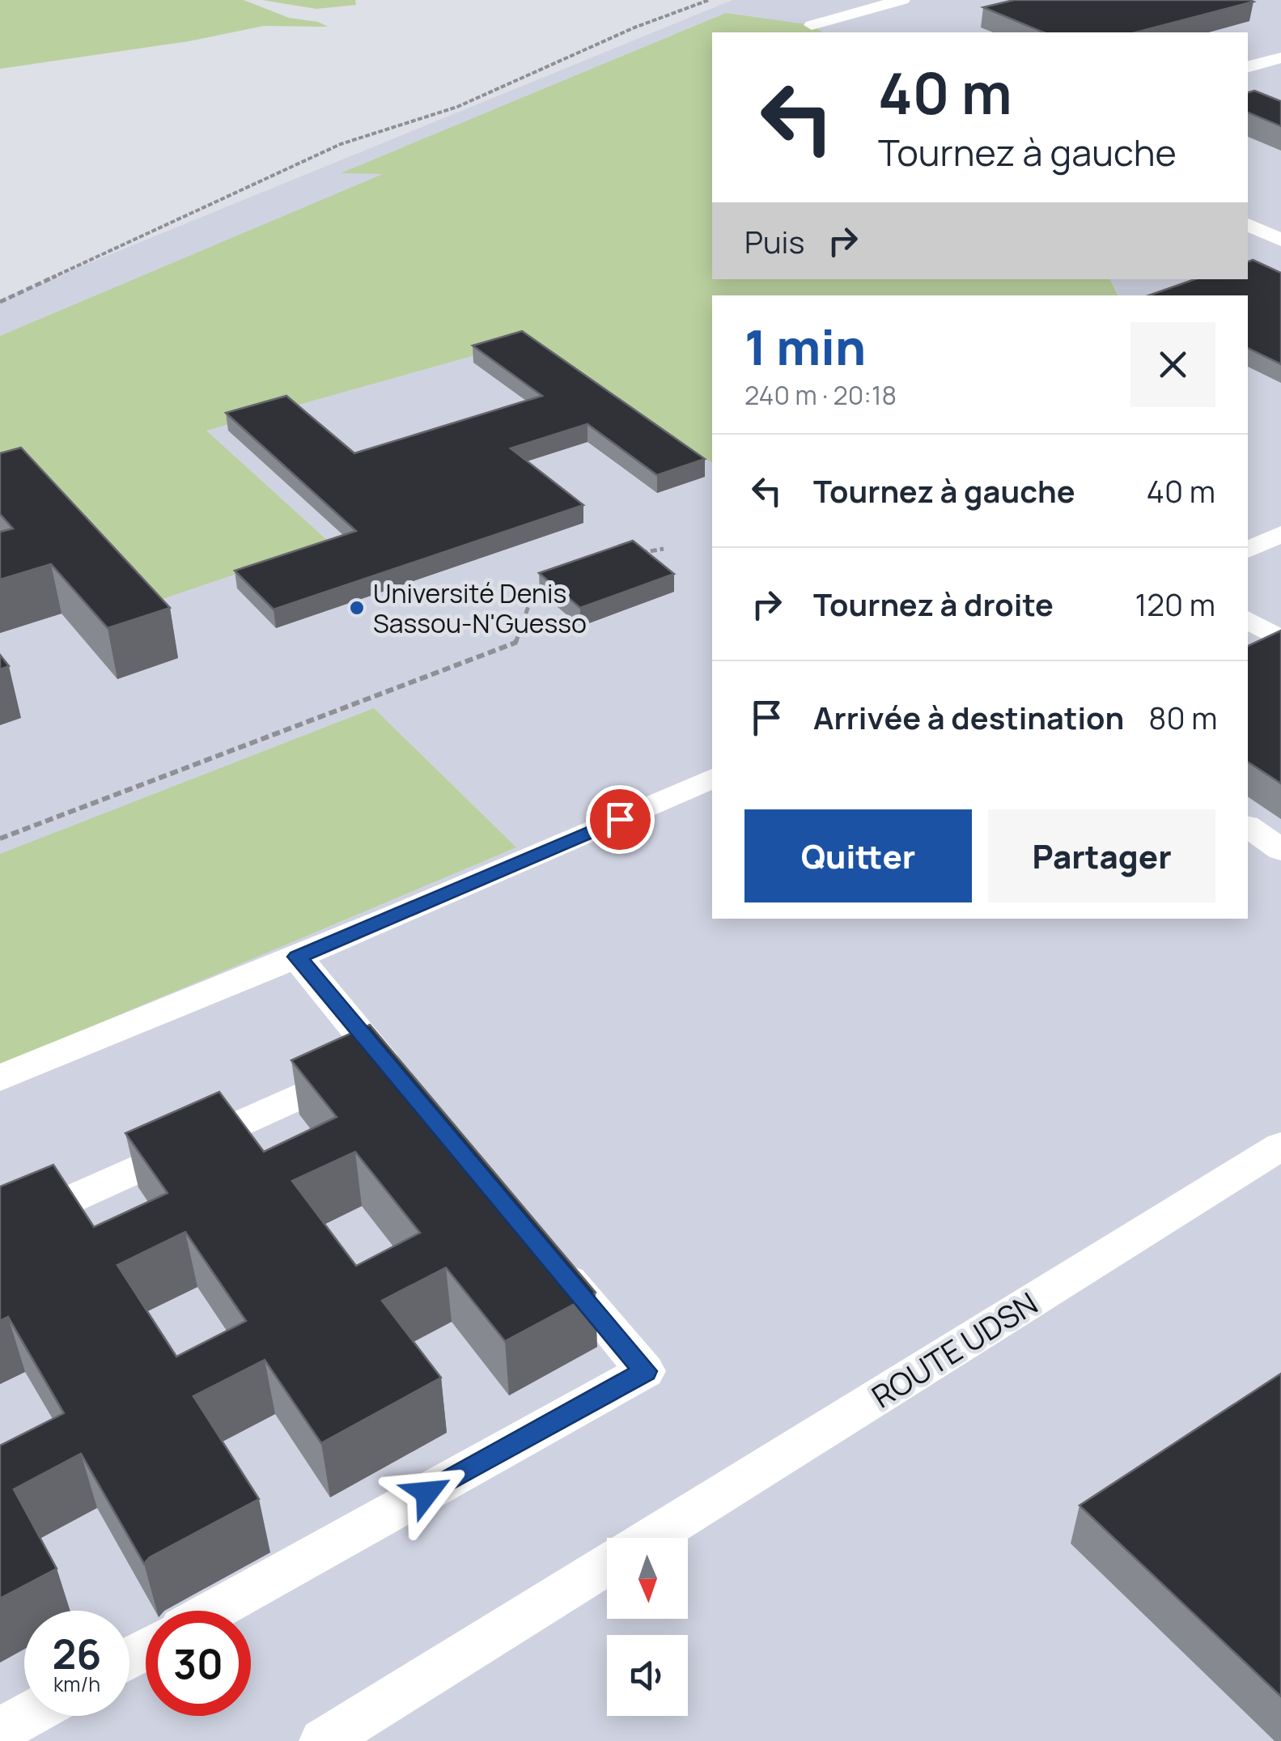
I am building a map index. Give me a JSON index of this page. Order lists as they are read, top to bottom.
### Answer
{
  "streets": {
    "street": ["ROUTE UDSN"]
  },
  "places": ["Université Denis Sassou-N'Guesso"],
  "north": "bottom",
  "page": {
    "turn": ["40 m", "Tournez à gauche"],
    "then": "Puis",
    "heading": ["1 min", "240 m · 20:18"],
    "list": [
      {
        "name": "Tournez à gauche",
        "value": "40 m"
      },
      {
        "name": "Tournez à droite",
        "value": "120 m"
      },
      {
        "name": "Arrivée à destination",
        "value": "80 m"
      }
    ],
    "buttons": ["Quitter", "Partager"],
    "speed": "26 km/h",
    "limit": "30"
  }
}
